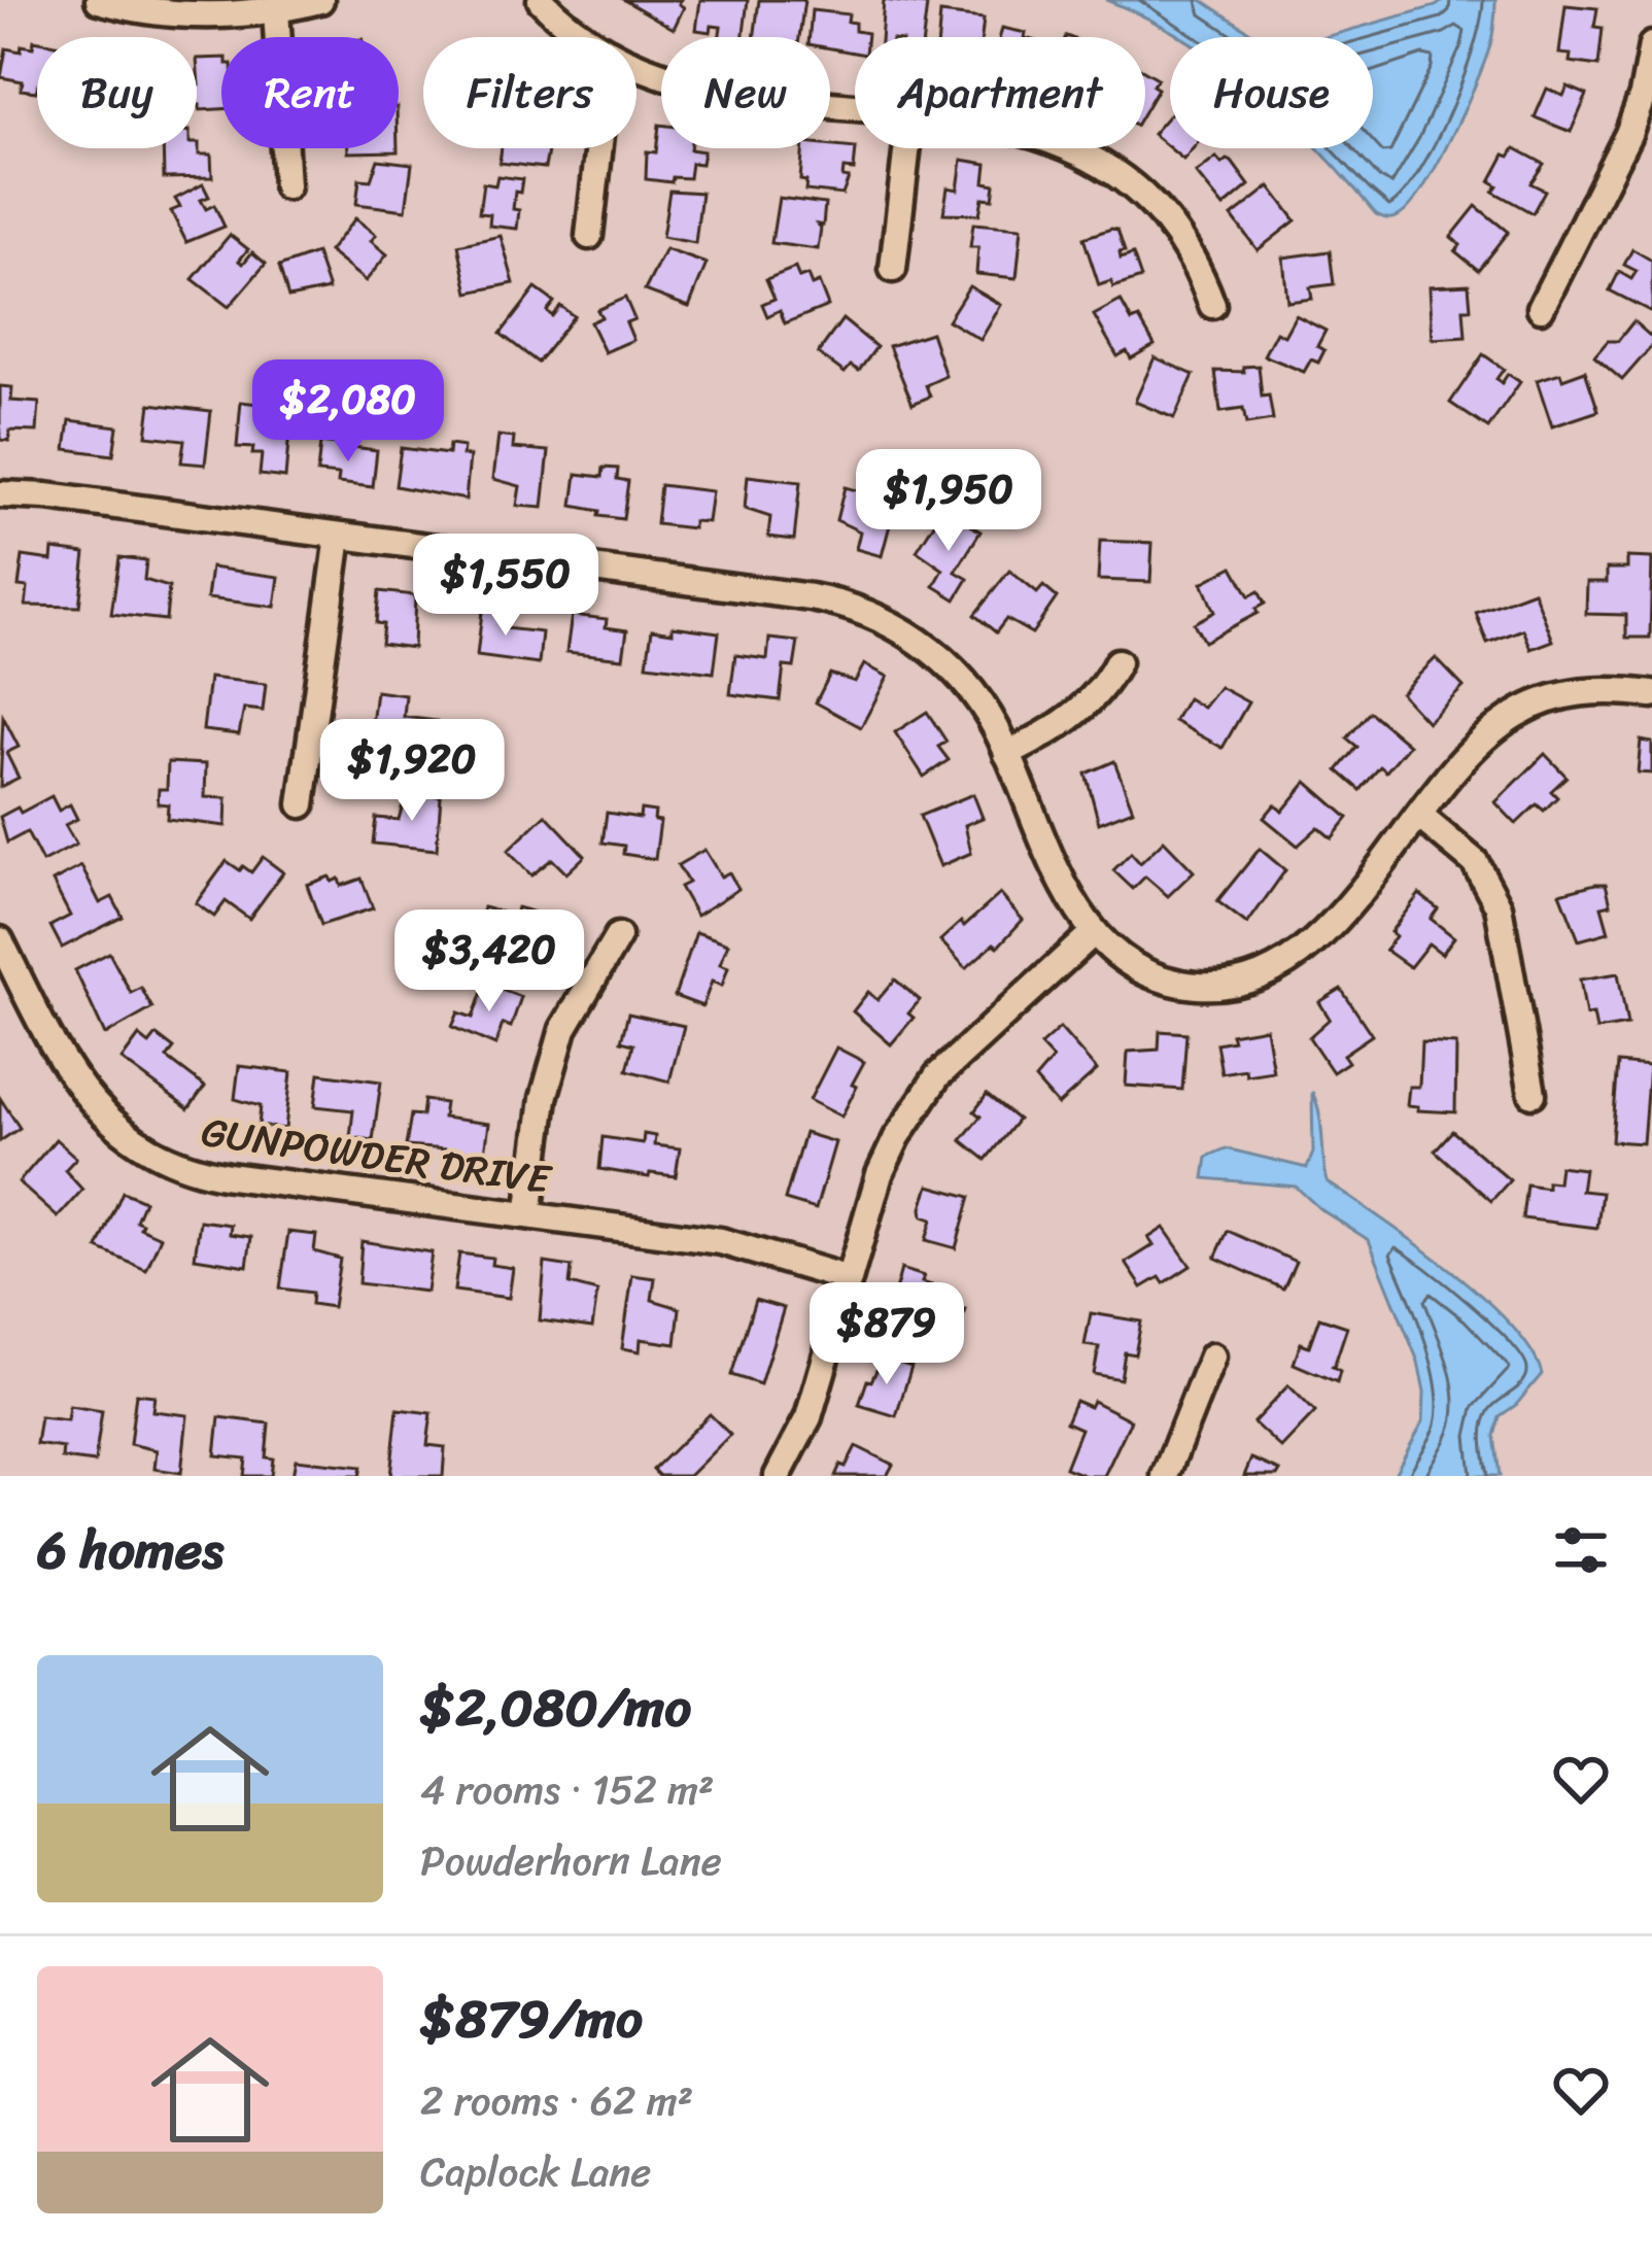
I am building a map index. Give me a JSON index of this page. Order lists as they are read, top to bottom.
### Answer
{
  "streets": {
    "street": ["GUNPOWDER DRIVE"]
  },
  "page": {
    "chip": [
      "Buy",
      "Rent",
      "Filters",
      "New",
      "Apartment",
      "House"
    ],
    "price": [
      "$2,080",
      "$1,950",
      "$1,550",
      "$1,920",
      "$3,420",
      "$879"
    ],
    "heading": "6 homes",
    "list": [
      {
        "name": "$2,080/mo",
        "note": "4 rooms · 152 m² · Powderhorn Lane"
      },
      {
        "name": "$879/mo",
        "note": "2 rooms · 62 m² · Caplock Lane"
      }
    ]
  }
}
